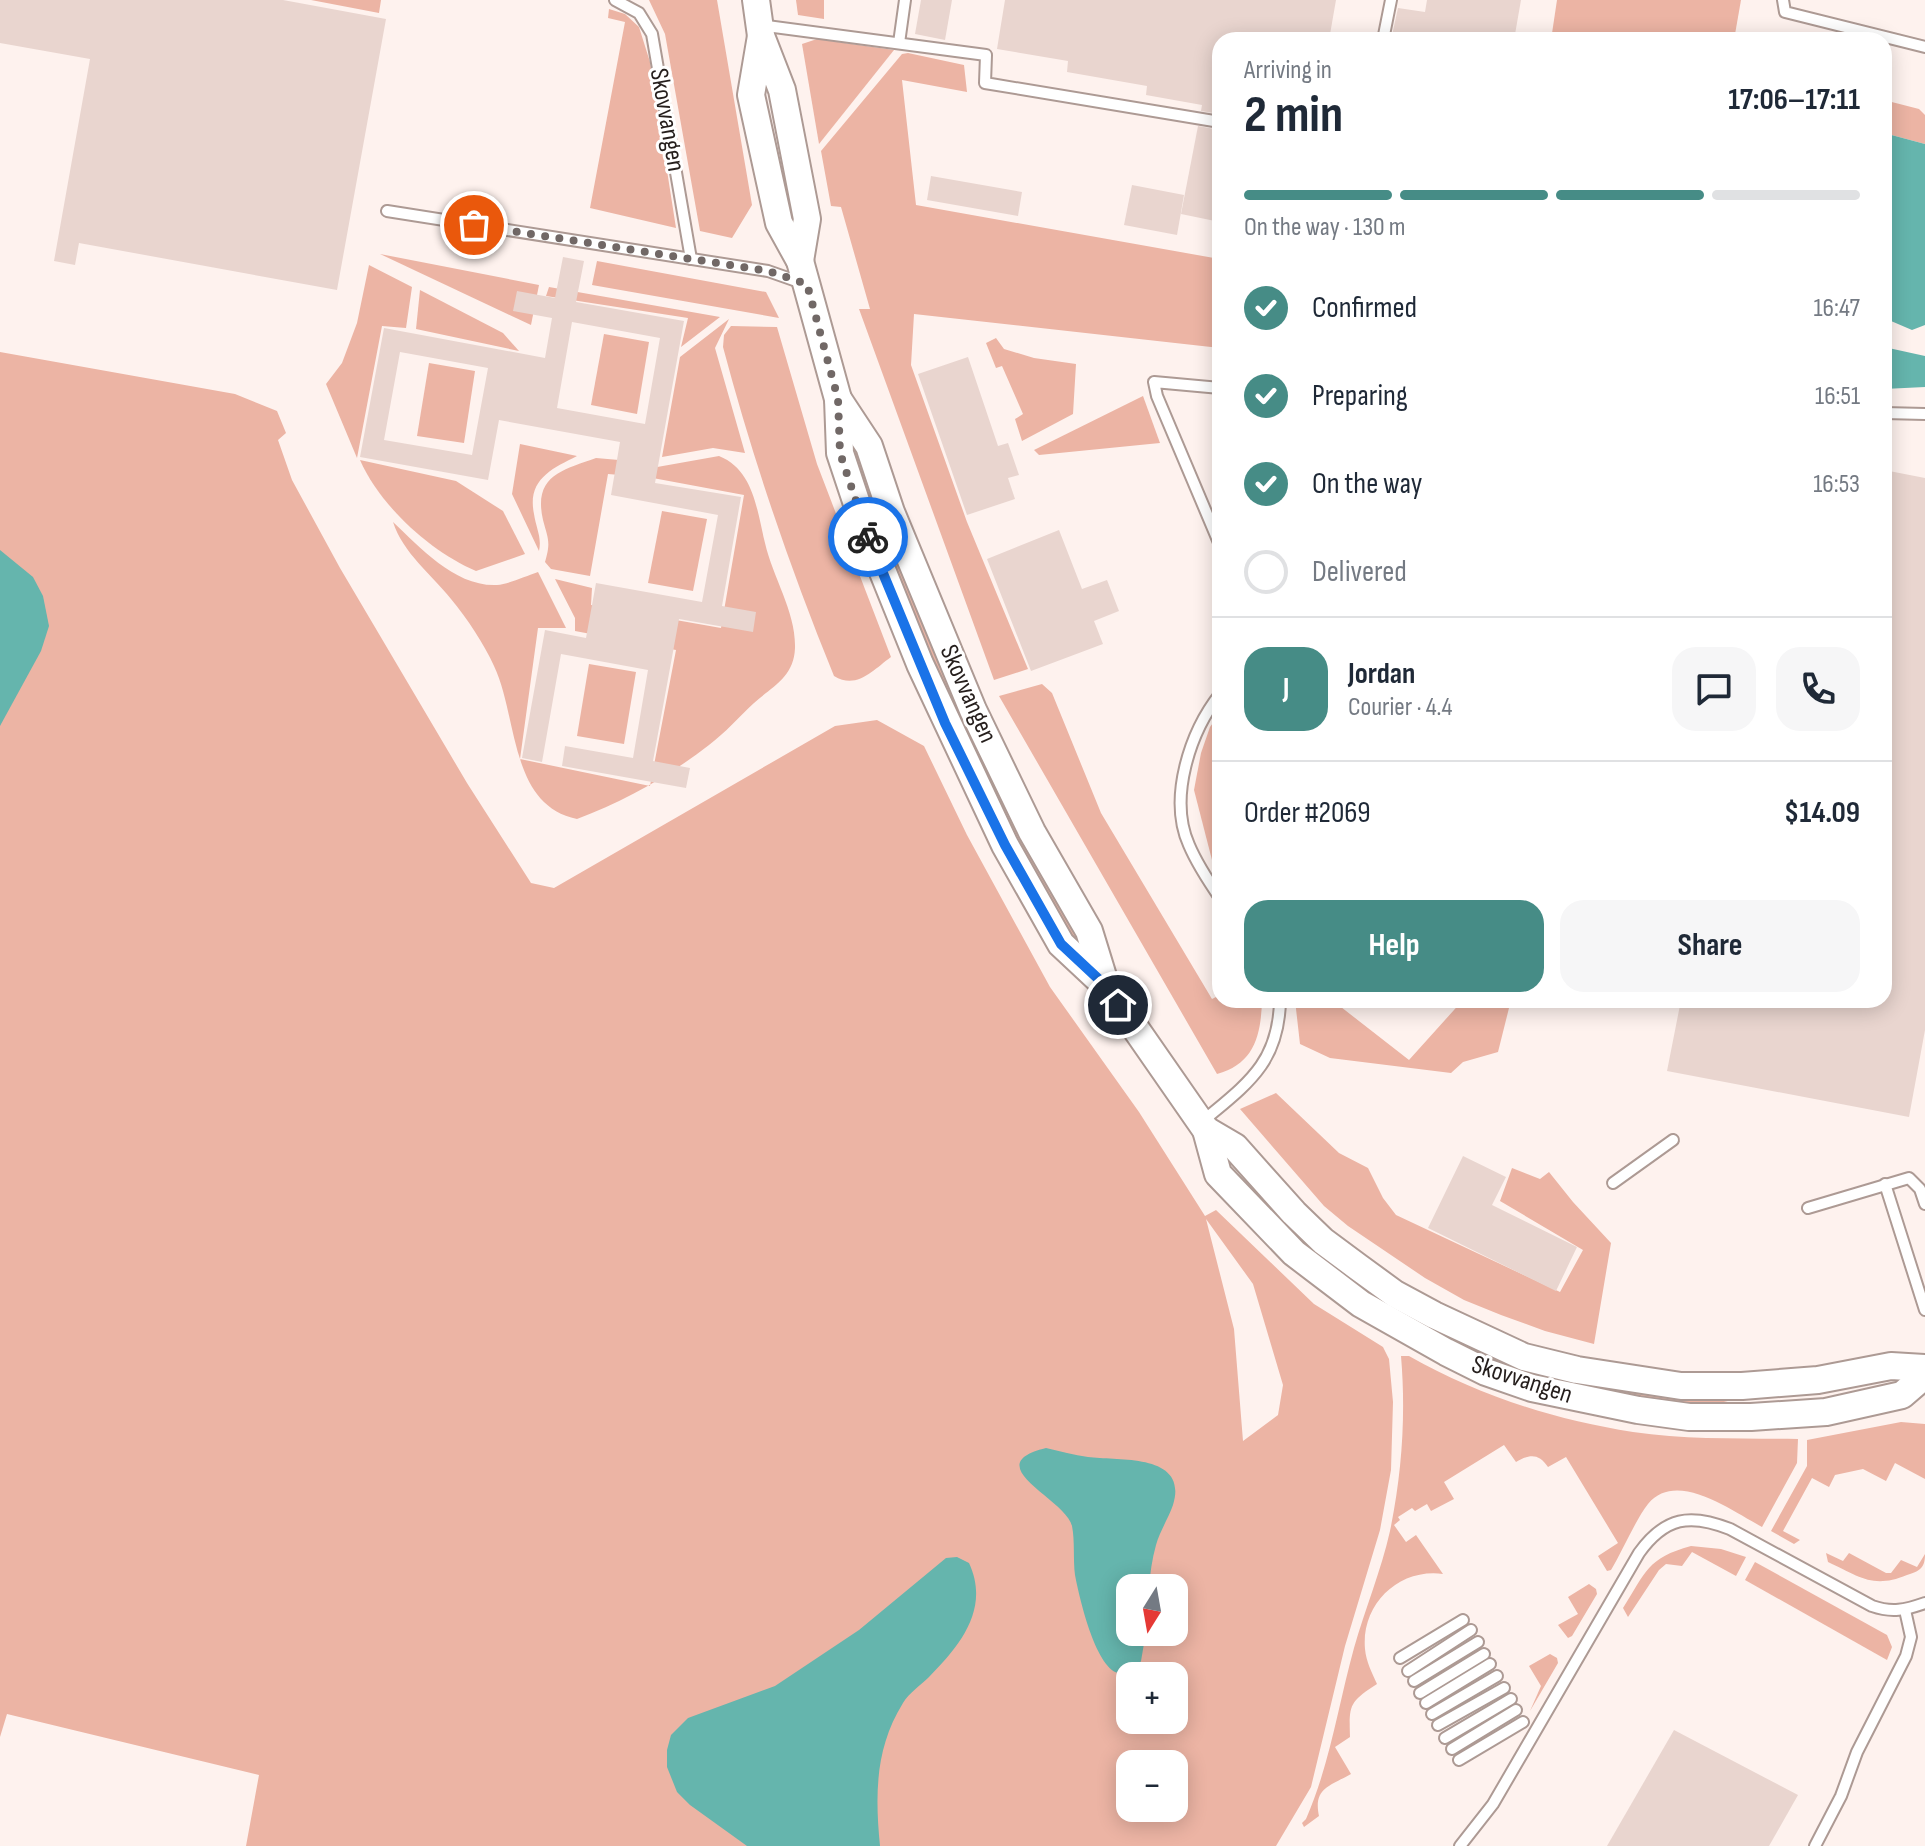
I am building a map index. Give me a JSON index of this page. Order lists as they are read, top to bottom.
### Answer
{
  "streets": {
    "street": ["Skovvangen"]
  },
  "north": "bottom",
  "page": {
    "heading": ["2 min", "Arriving in", "17:06–17:11"],
    "panel": [
      "Jordan",
      "Courier · 4.4",
      "Order #2069",
      "$14.09"
    ],
    "bar": "On the way · 130 m",
    "list": [
      ["Confirmed", "16:47"],
      ["Preparing", "16:51"],
      ["On the way", "16:53"],
      "Delivered"
    ],
    "round": "J",
    "buttons": ["Help", "Share"],
    "map_buttons": ["+", "−"]
  }
}
